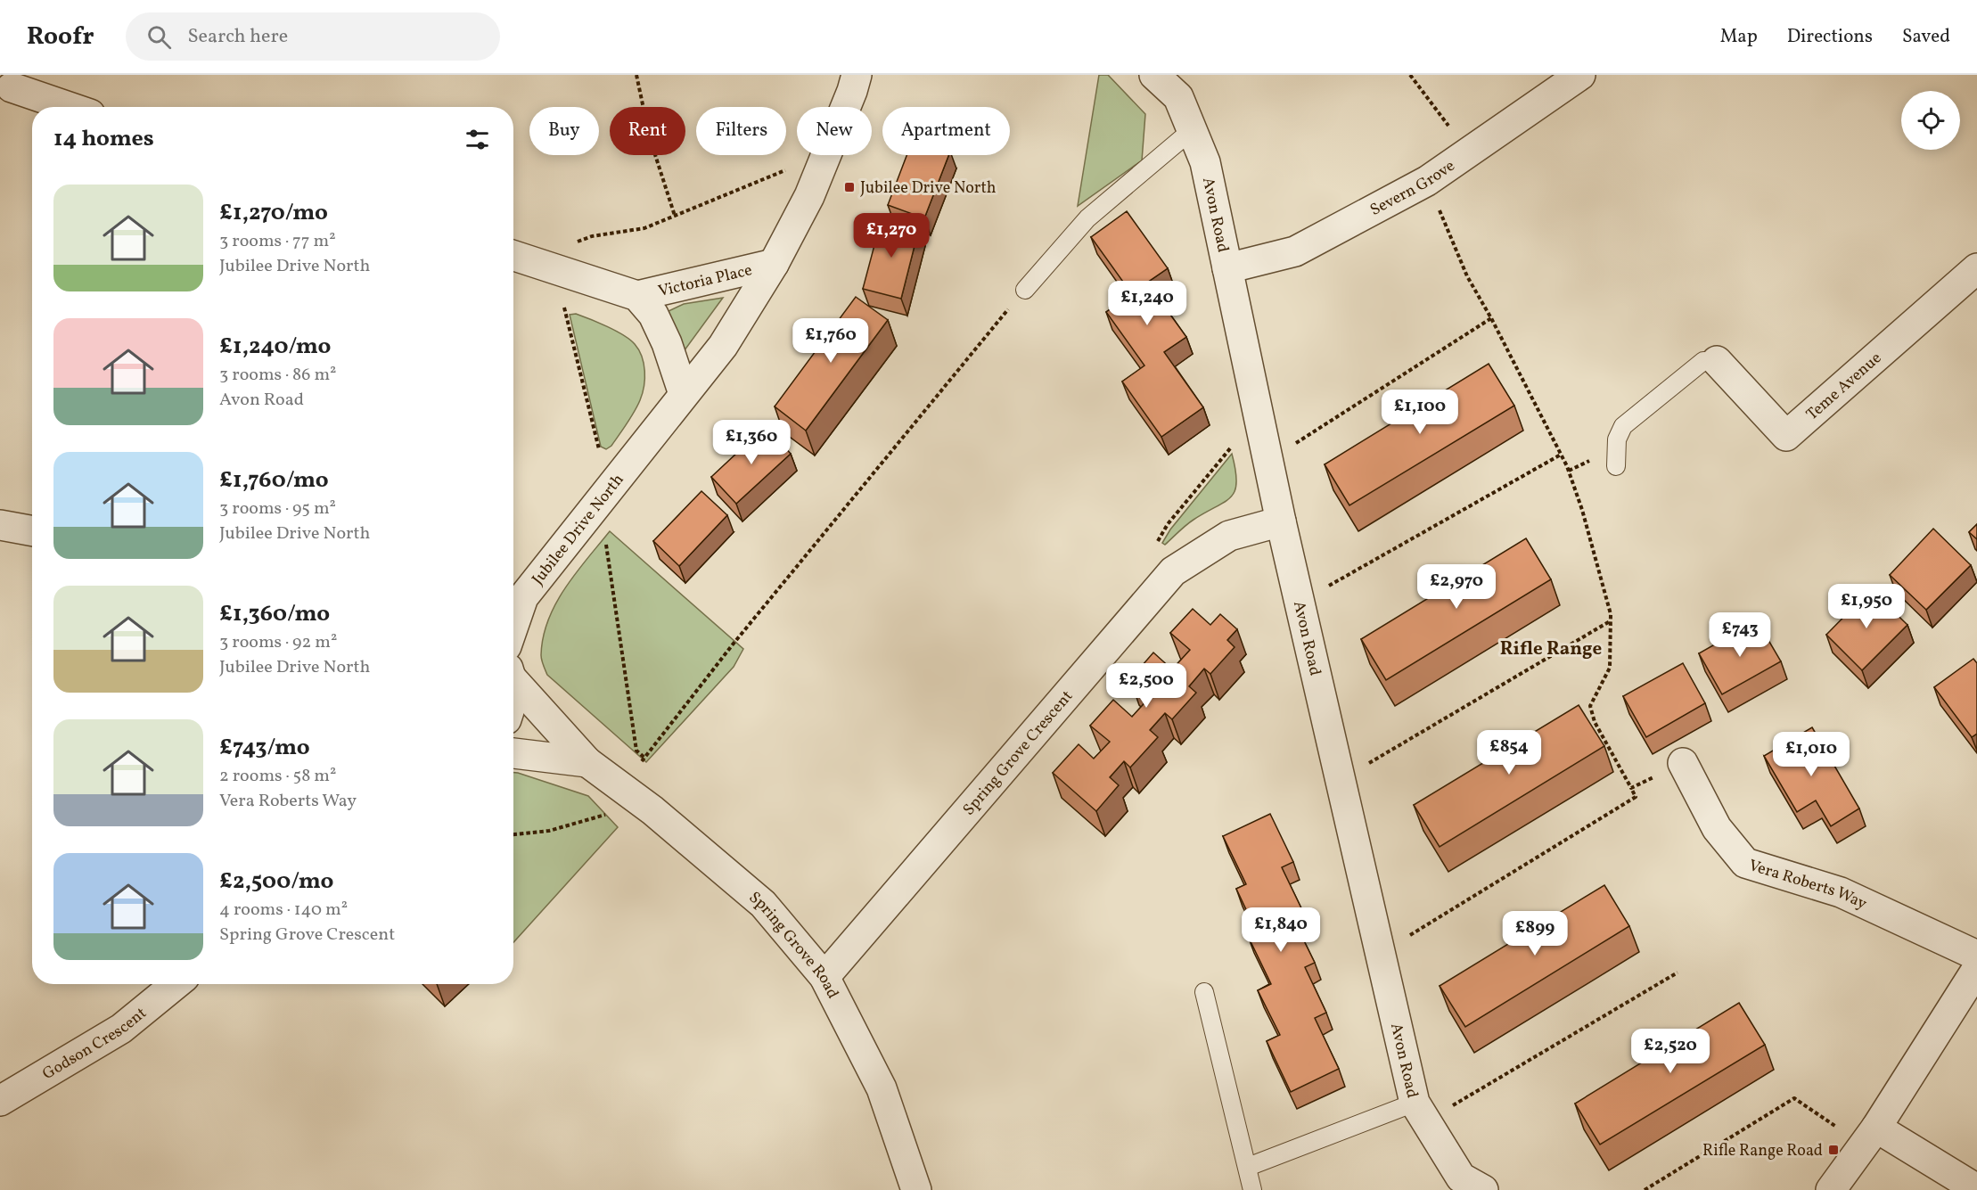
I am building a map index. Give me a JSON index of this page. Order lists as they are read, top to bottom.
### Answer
{
  "streets": {
    "street": [
      "Severn Grove",
      "Avon Road",
      "Victoria Place",
      "Teme Avenue",
      "Jubilee Drive North",
      "Spring Grove Crescent",
      "Vera Roberts Way",
      "Spring Grove Road",
      "Godson Crescent"
    ]
  },
  "crossings": [
    ["Severn Grove", "Avon Road"],
    ["Avon Road", "Spring Grove Crescent"],
    ["Victoria Place", "Jubilee Drive North"],
    ["Spring Grove Crescent", "Spring Grove Road"]
  ],
  "districts": ["Rifle Range"],
  "places": {
    "transit": ["Jubilee Drive North", "Rifle Range Road"]
  },
  "page": {
    "header": "Roofr",
    "search": "Search here",
    "nav": ["Map", "Directions", "Saved"],
    "chip": [
      "Buy",
      "Rent",
      "Filters",
      "New",
      "Apartment"
    ],
    "heading": "14 homes",
    "list": [
      {
        "name": "£1,270/mo",
        "note": "3 rooms · 77 m² · Jubilee Drive North"
      },
      {
        "name": "£1,240/mo",
        "note": "3 rooms · 86 m² · Avon Road"
      },
      {
        "name": "£1,760/mo",
        "note": "3 rooms · 95 m² · Jubilee Drive North"
      },
      {
        "name": "£1,360/mo",
        "note": "3 rooms · 92 m² · Jubilee Drive North"
      },
      {
        "name": "£743/mo",
        "note": "2 rooms · 58 m² · Vera Roberts Way"
      },
      {
        "name": "£2,500/mo",
        "note": "4 rooms · 140 m² · Spring Grove Crescent"
      }
    ],
    "price": [
      "£1,270",
      "£1,240",
      "£1,760",
      "£1,100",
      "£1,360",
      "£2,970",
      "£1,950",
      "£743",
      "£2,500",
      "£854",
      "£1,010",
      "£1,840",
      "£899",
      "£2,520"
    ]
  }
}
